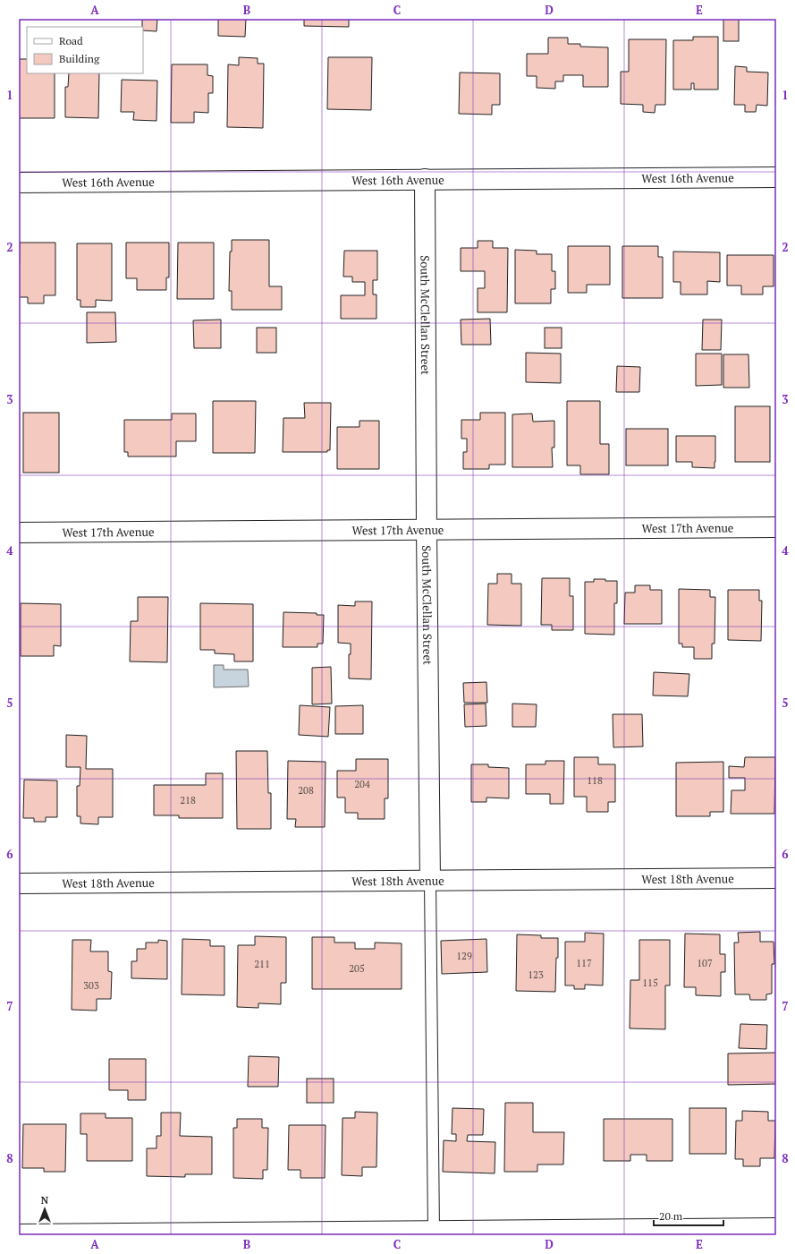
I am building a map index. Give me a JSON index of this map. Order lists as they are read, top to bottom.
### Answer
{
  "streets": {
    "street": [
      "West 16th Avenue",
      "South McClellan Street",
      "West 17th Avenue",
      "West 18th Avenue"
    ]
  },
  "crossings": [
    ["West 16th Avenue", "South McClellan Street"],
    ["South McClellan Street", "West 17th Avenue"],
    ["South McClellan Street", "West 18th Avenue"]
  ],
  "house_numbers": [
    "118",
    "204",
    "208",
    "218",
    "129",
    "117",
    "107",
    "211",
    "205",
    "123",
    "115",
    "303"
  ],
  "legend": ["Road", "Building"],
  "scale_bar": "20 m",
  "north": "top",
  "grid": {
    "columns": [
      "A",
      "B",
      "C",
      "D",
      "E"
    ],
    "rows": [
      "1",
      "2",
      "3",
      "4",
      "5",
      "6",
      "7",
      "8"
    ]
  }
}
